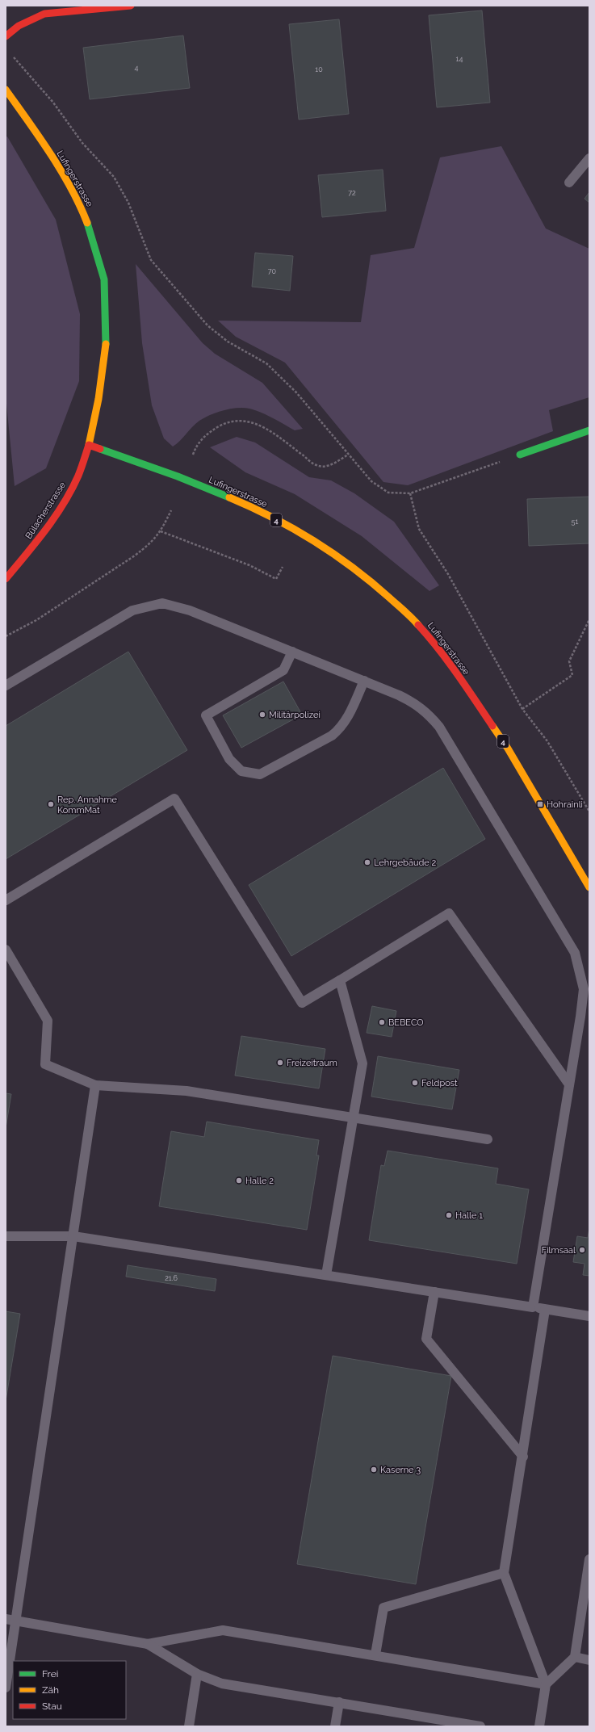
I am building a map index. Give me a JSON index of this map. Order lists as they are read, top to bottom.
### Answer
{
  "streets": {
    "main road": ["Lufingerstrasse", "Bülacherstrasse", "4"]
  },
  "crossings": [
    ["Lufingerstrasse", "Bülacherstrasse"]
  ],
  "places": {
    "other": [
      "Militärpolizei",
      "Rep. Annahme KommMat",
      "Lehrgebäude 2",
      "BEBECO",
      "Freizeitraum",
      "Feldpost",
      "Halle 2",
      "Halle 1",
      "Filmsaal",
      "Kaserne 3"
    ],
    "transit": ["Hohrainli"]
  },
  "house_numbers": [
    "14",
    "4",
    "10",
    "72",
    "70",
    "51",
    "21.6"
  ],
  "legend": ["Frei", "Zäh", "Stau"]
}
